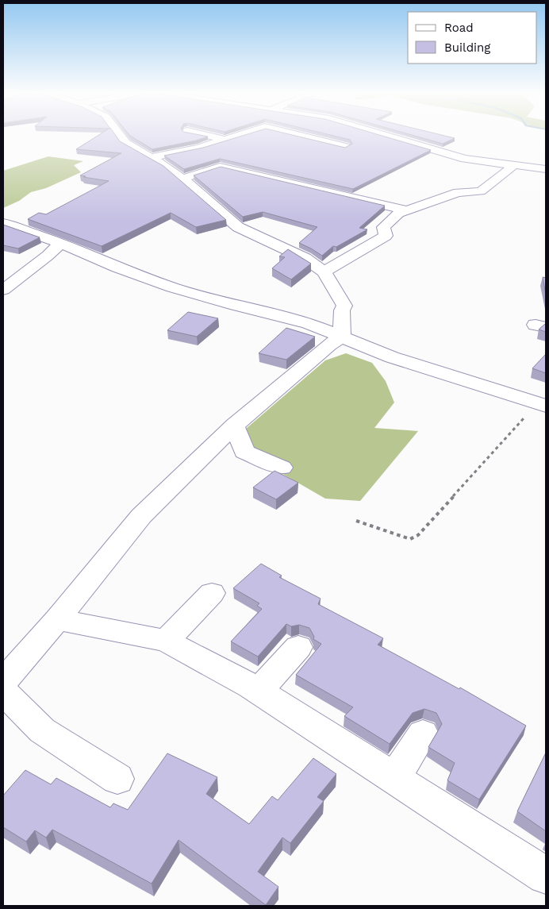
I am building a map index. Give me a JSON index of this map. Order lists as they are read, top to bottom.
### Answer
{
  "legend": ["Road", "Building"]
}
